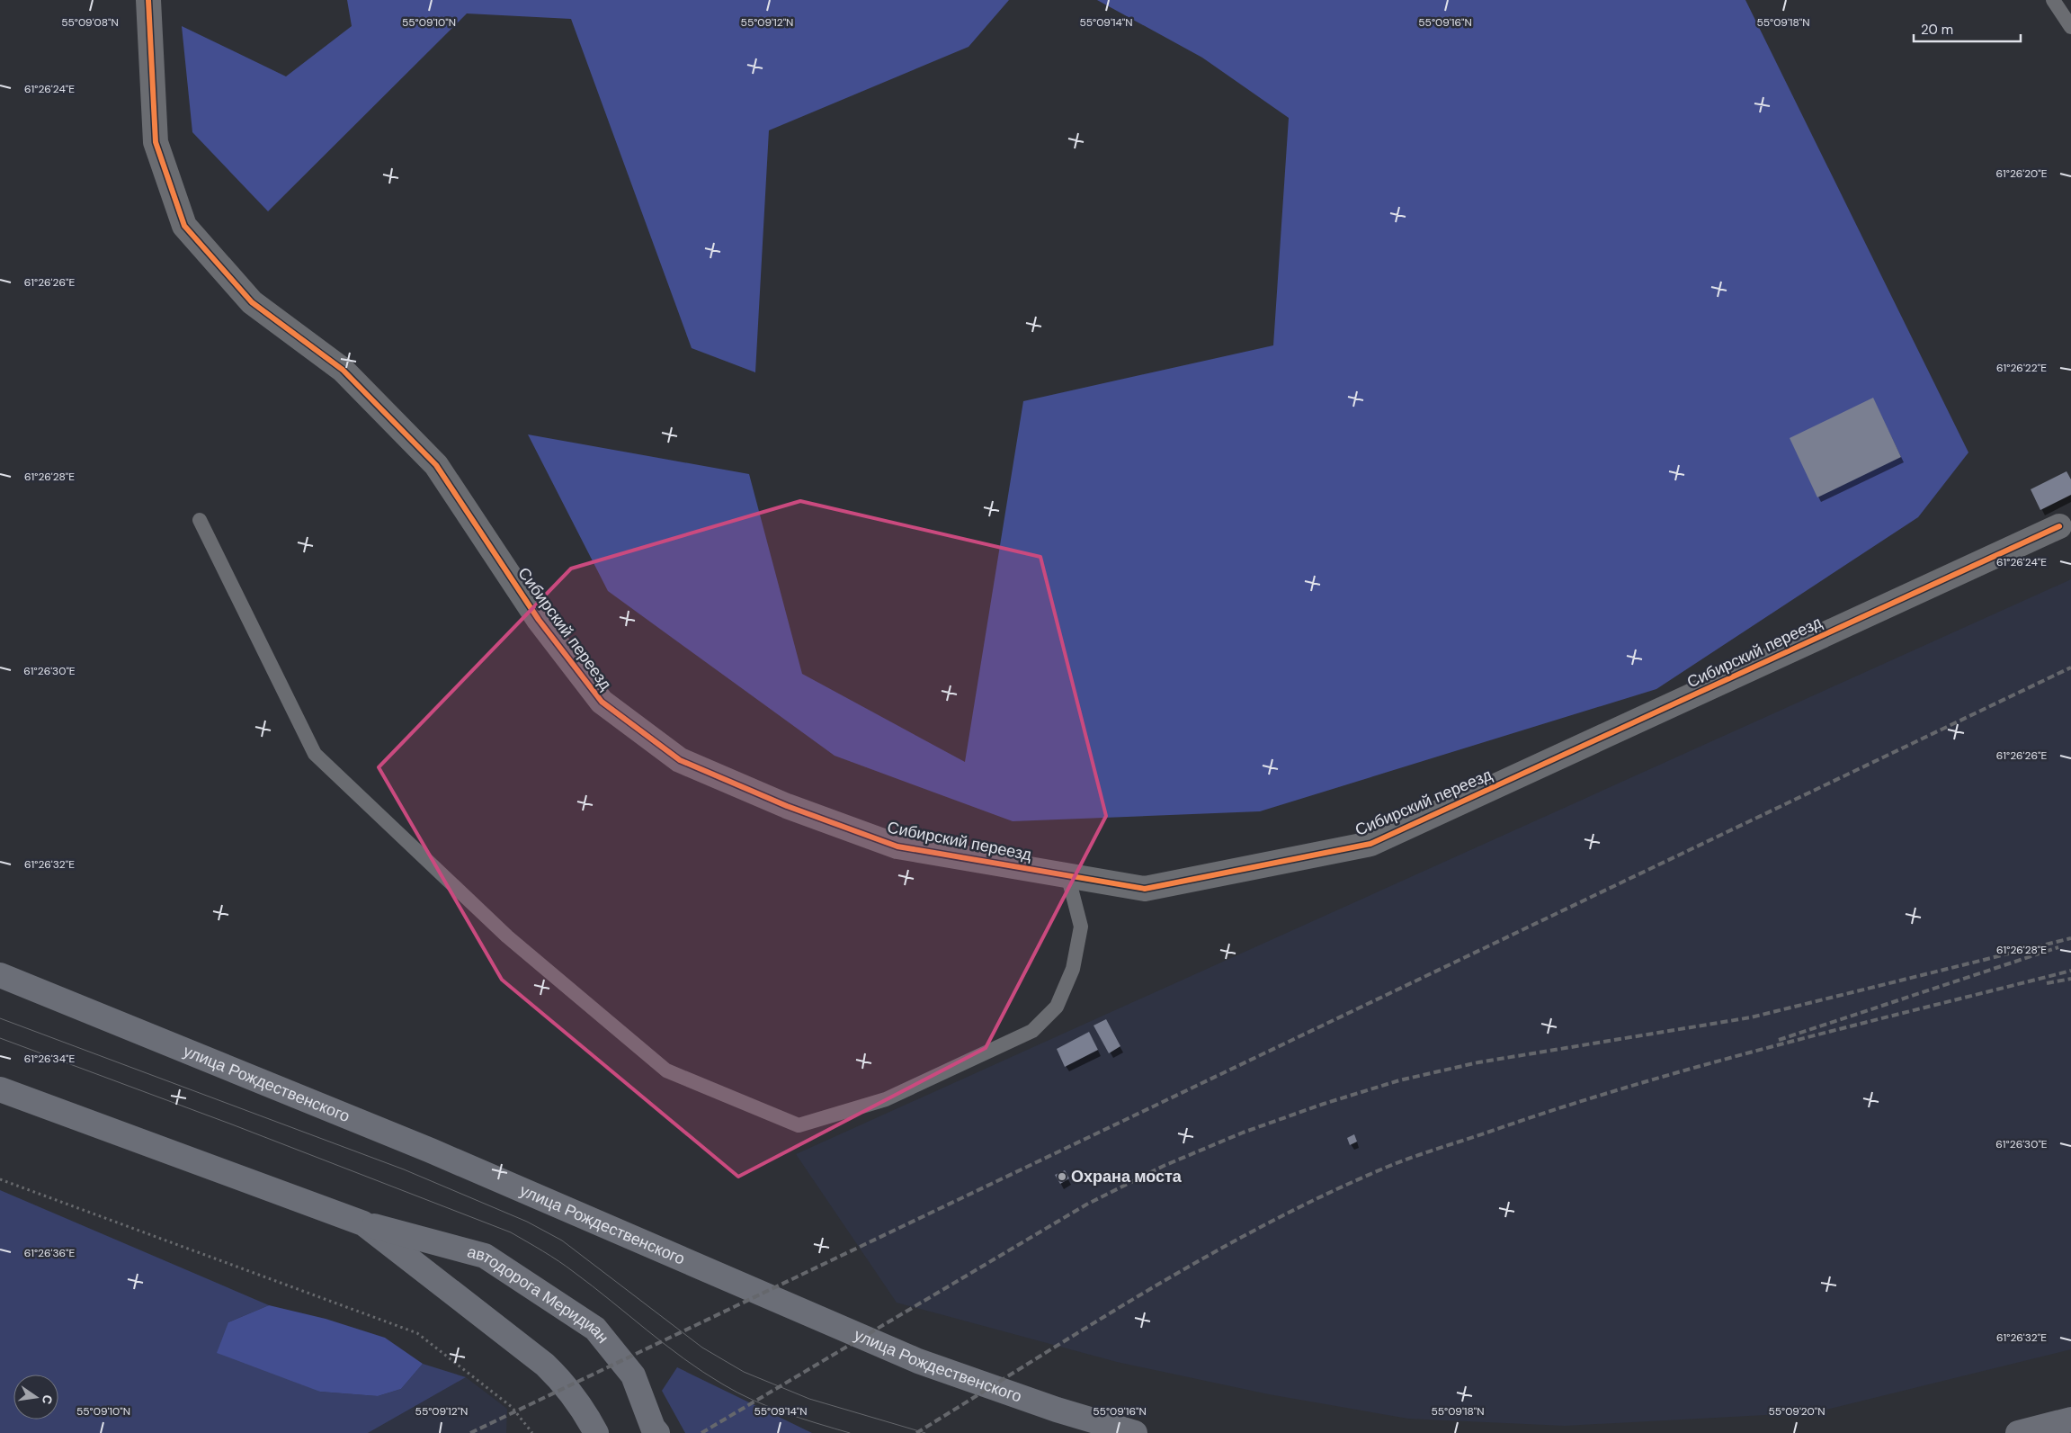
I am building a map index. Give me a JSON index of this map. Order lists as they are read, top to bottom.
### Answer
{
  "streets": {
    "main road": ["улица Рождественского", "автодорога Меридиан"],
    "street": ["Сибирский переезд"]
  },
  "places": ["Охрана моста"],
  "scale_bar": "20 m",
  "north": "right",
  "coordinates": [
    "55°09'08\"N",
    "55°09'10\"N",
    "55°09'12\"N",
    "55°09'14\"N",
    "55°09'16\"N",
    "55°09'18\"N",
    "61°26'24\"E",
    "61°26'20\"E",
    "61°26'26\"E",
    "61°26'22\"E",
    "61°26'28\"E",
    "61°26'30\"E",
    "61°26'32\"E",
    "61°26'34\"E",
    "61°26'36\"E",
    "55°09'20\"N"
  ]
}
